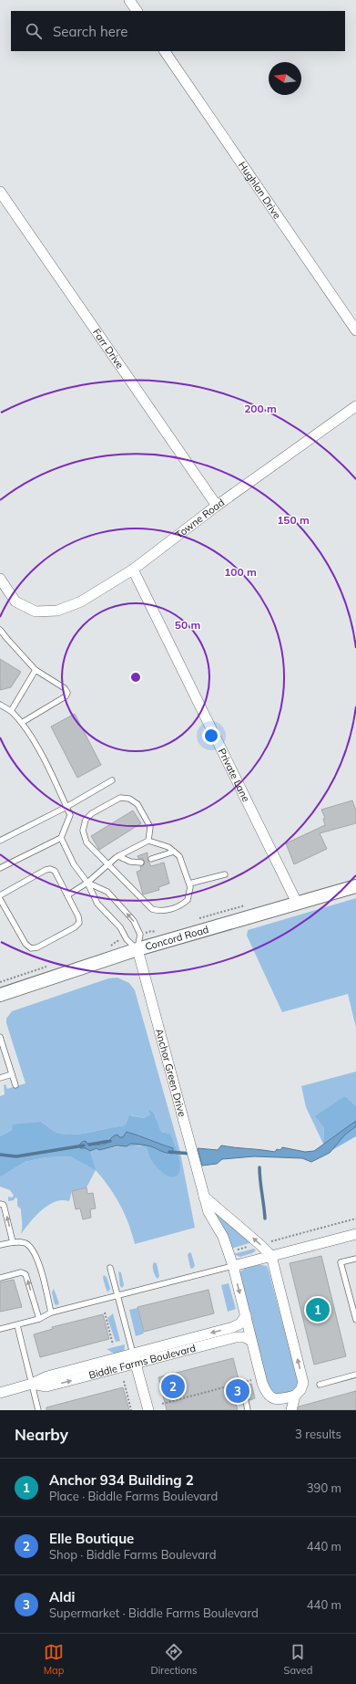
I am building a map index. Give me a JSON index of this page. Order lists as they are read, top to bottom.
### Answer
{
  "streets": {
    "street": [
      "Hughlan Drive",
      "Farr Drive",
      "Towne Road",
      "Private Lane",
      "Concord Road",
      "Anchor Green Drive",
      "Biddle Farms Boulevard"
    ]
  },
  "crossings": [
    ["Farr Drive", "Towne Road"],
    ["Towne Road", "Private Lane"],
    ["Private Lane", "Concord Road"],
    ["Concord Road", "Anchor Green Drive"],
    ["Anchor Green Drive", "Biddle Farms Boulevard"]
  ],
  "north": "left",
  "page": {
    "search": "Search here",
    "pins": ["1", "2", "3"],
    "heading": ["Nearby", "3 results"],
    "list": [
      {
        "mark": "1",
        "name": "Anchor 934 Building 2",
        "note": "Place · Biddle Farms Boulevard",
        "value": "390 m"
      },
      {
        "mark": "2",
        "name": "Elle Boutique",
        "note": "Shop · Biddle Farms Boulevard",
        "value": "440 m"
      },
      {
        "mark": "3",
        "name": "Aldi",
        "note": "Supermarket · Biddle Farms Boulevard",
        "value": "440 m"
      }
    ],
    "nav": ["Map", "Directions", "Saved"]
  },
  "rings": [
    "200 m",
    "150 m",
    "100 m",
    "50 m"
  ]
}
